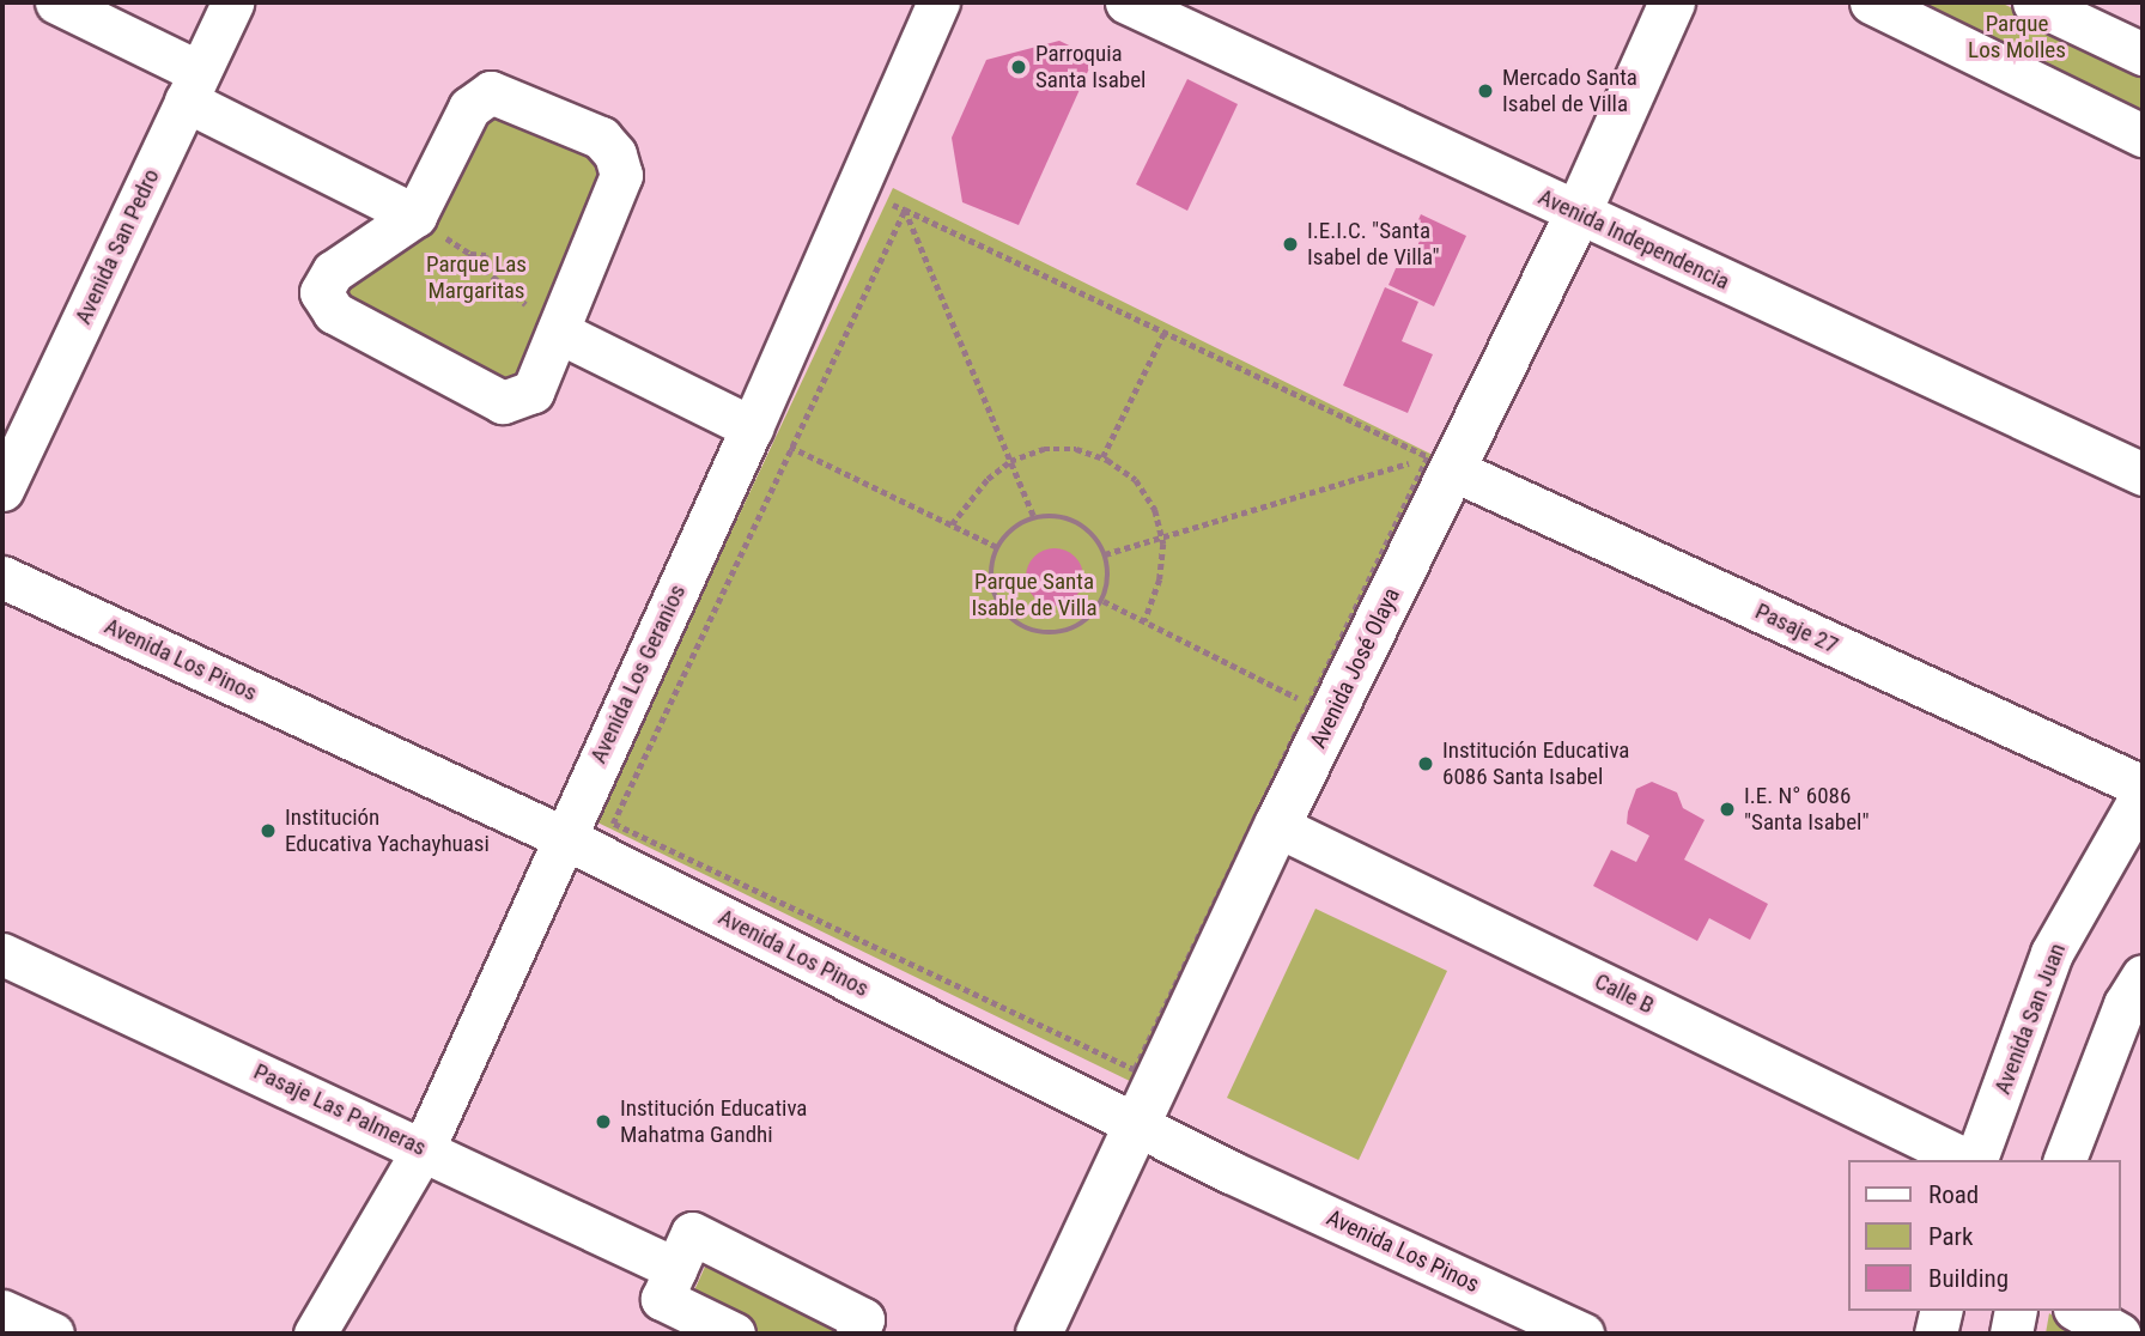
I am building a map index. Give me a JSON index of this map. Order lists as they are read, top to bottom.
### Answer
{
  "streets": {
    "main road": ["Avenida José Olaya"],
    "street": [
      "Avenida Independencia",
      "Avenida San Pedro",
      "Pasaje 27",
      "Avenida Los Pinos",
      "Avenida Los Geranios",
      "Calle B",
      "Avenida San Juan",
      "Pasaje Las Palmeras"
    ]
  },
  "crossings": [
    ["Avenida Independencia", "Avenida José Olaya"],
    ["Pasaje 27", "Avenida José Olaya"],
    ["Pasaje 27", "Avenida San Juan"],
    ["Avenida Los Pinos", "Avenida José Olaya"],
    ["Avenida Los Pinos", "Avenida Los Geranios"],
    ["Avenida José Olaya", "Calle B"],
    ["Avenida Los Geranios", "Pasaje Las Palmeras"]
  ],
  "parks": ["Parque Los Molles", "Parque Las Margaritas", "Parque Santa Isable de Villa"],
  "places": [
    "Parroquia Santa Isabel",
    "Mercado Santa Isabel de Villa",
    "I.E.I.C. \"Santa Isabel de Villa\"",
    "Institución Educativa 6086 Santa Isabel",
    "I.E. N° 6086 \"Santa Isabel\"",
    "Institución Educativa Yachayhuasi",
    "Institución Educativa Mahatma Gandhi"
  ],
  "legend": ["Road", "Park", "Building"]
}
